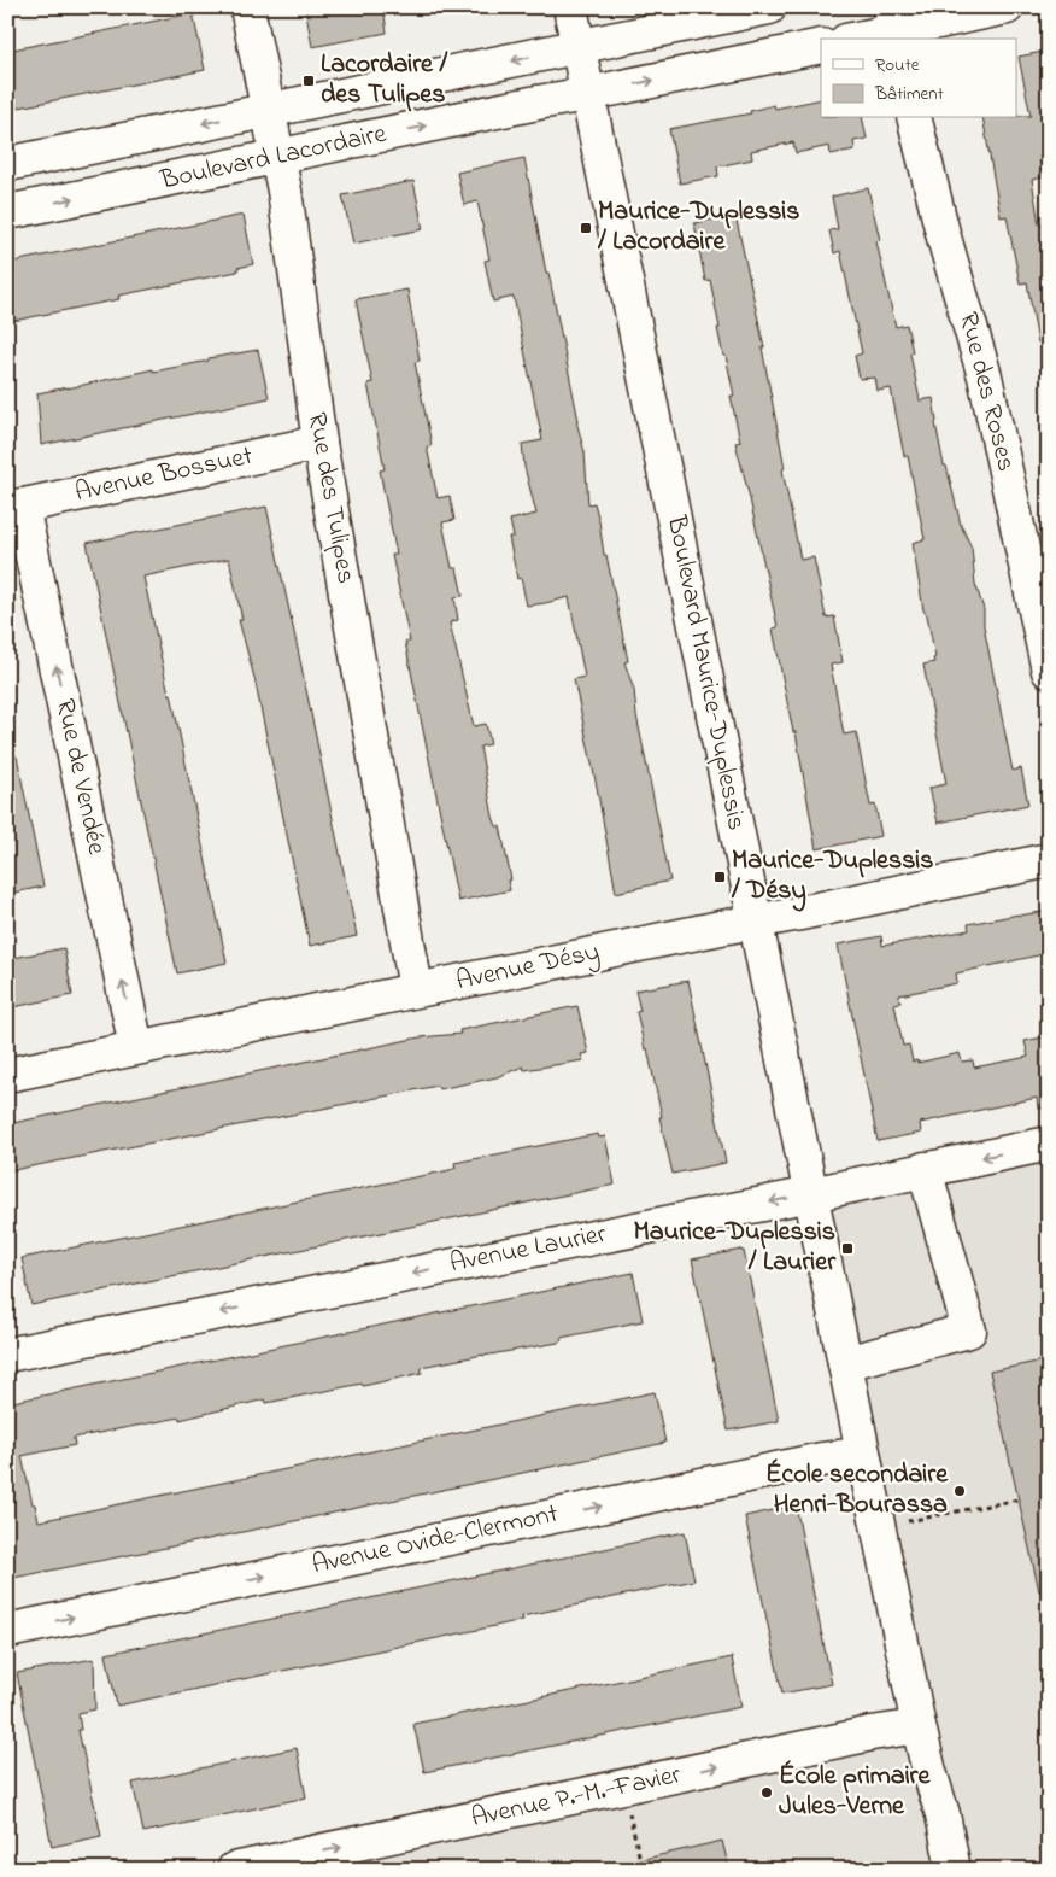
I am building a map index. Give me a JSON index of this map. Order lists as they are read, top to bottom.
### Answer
{
  "streets": {
    "street": [
      "Boulevard Lacordaire",
      "Rue des Roses",
      "Avenue Bossuet",
      "Rue des Tulipes",
      "Boulevard Maurice-Duplessis",
      "Rue de Vendée",
      "Avenue Désy",
      "Avenue Laurier",
      "Avenue Ovide-Clermont",
      "Avenue P.-M.-Favier"
    ]
  },
  "crossings": [
    ["Boulevard Lacordaire", "Rue des Tulipes"],
    ["Boulevard Lacordaire", "Boulevard Maurice-Duplessis"],
    ["Avenue Bossuet", "Rue des Tulipes"],
    ["Avenue Bossuet", "Rue de Vendée"],
    ["Rue des Tulipes", "Avenue Désy"],
    ["Boulevard Maurice-Duplessis", "Avenue Désy"],
    ["Boulevard Maurice-Duplessis", "Avenue Laurier"],
    ["Boulevard Maurice-Duplessis", "Avenue Ovide-Clermont"],
    ["Boulevard Maurice-Duplessis", "Avenue P.-M.-Favier"],
    ["Rue de Vendée", "Avenue Désy"]
  ],
  "one_way": [
    "Rue de Vendée",
    "Avenue Laurier",
    "Avenue Ovide-Clermont",
    "Avenue P.-M.-Favier"
  ],
  "places": {
    "transit": [
      "Lacordaire / des Tulipes",
      "Maurice-Duplessis / Lacordaire",
      "Maurice-Duplessis / Désy",
      "Maurice-Duplessis / Laurier"
    ],
    "other": ["École secondaire Henri-Bourassa", "École primaire Jules-Verne"]
  },
  "legend": ["Route", "Bâtiment"]
}
